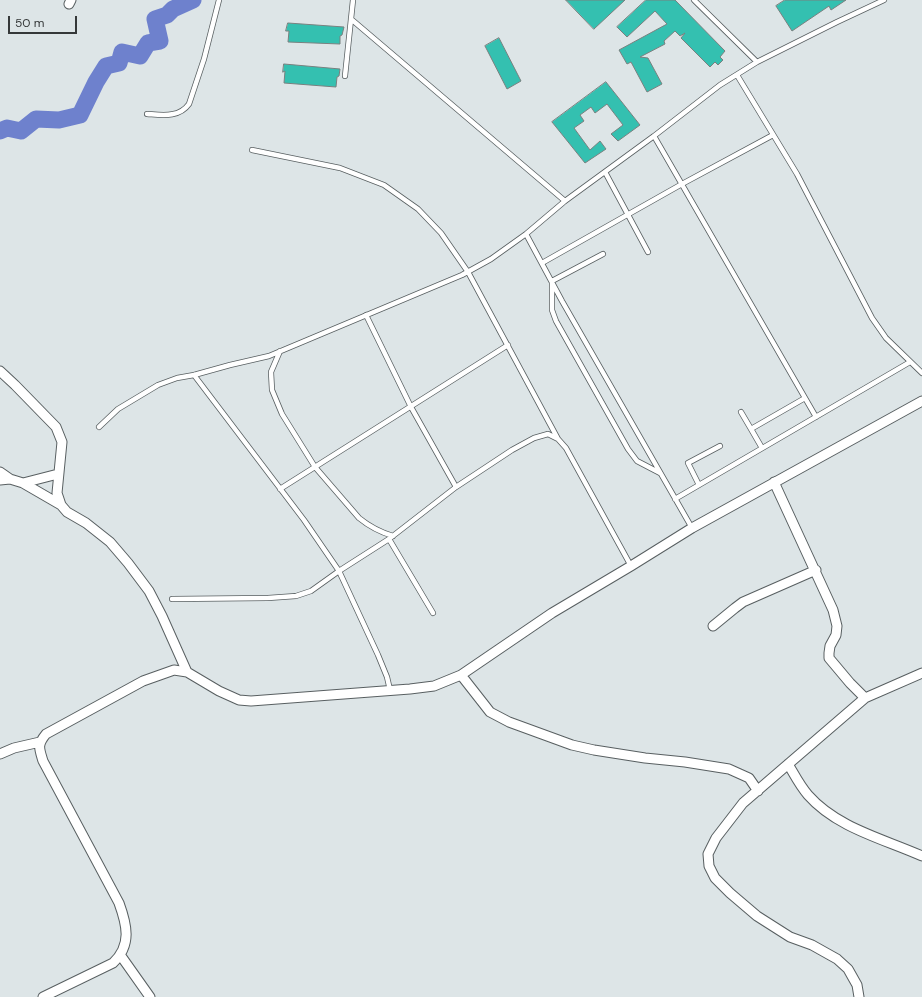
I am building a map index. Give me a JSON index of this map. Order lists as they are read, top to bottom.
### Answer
{
  "scale_bar": "50 m"
}
